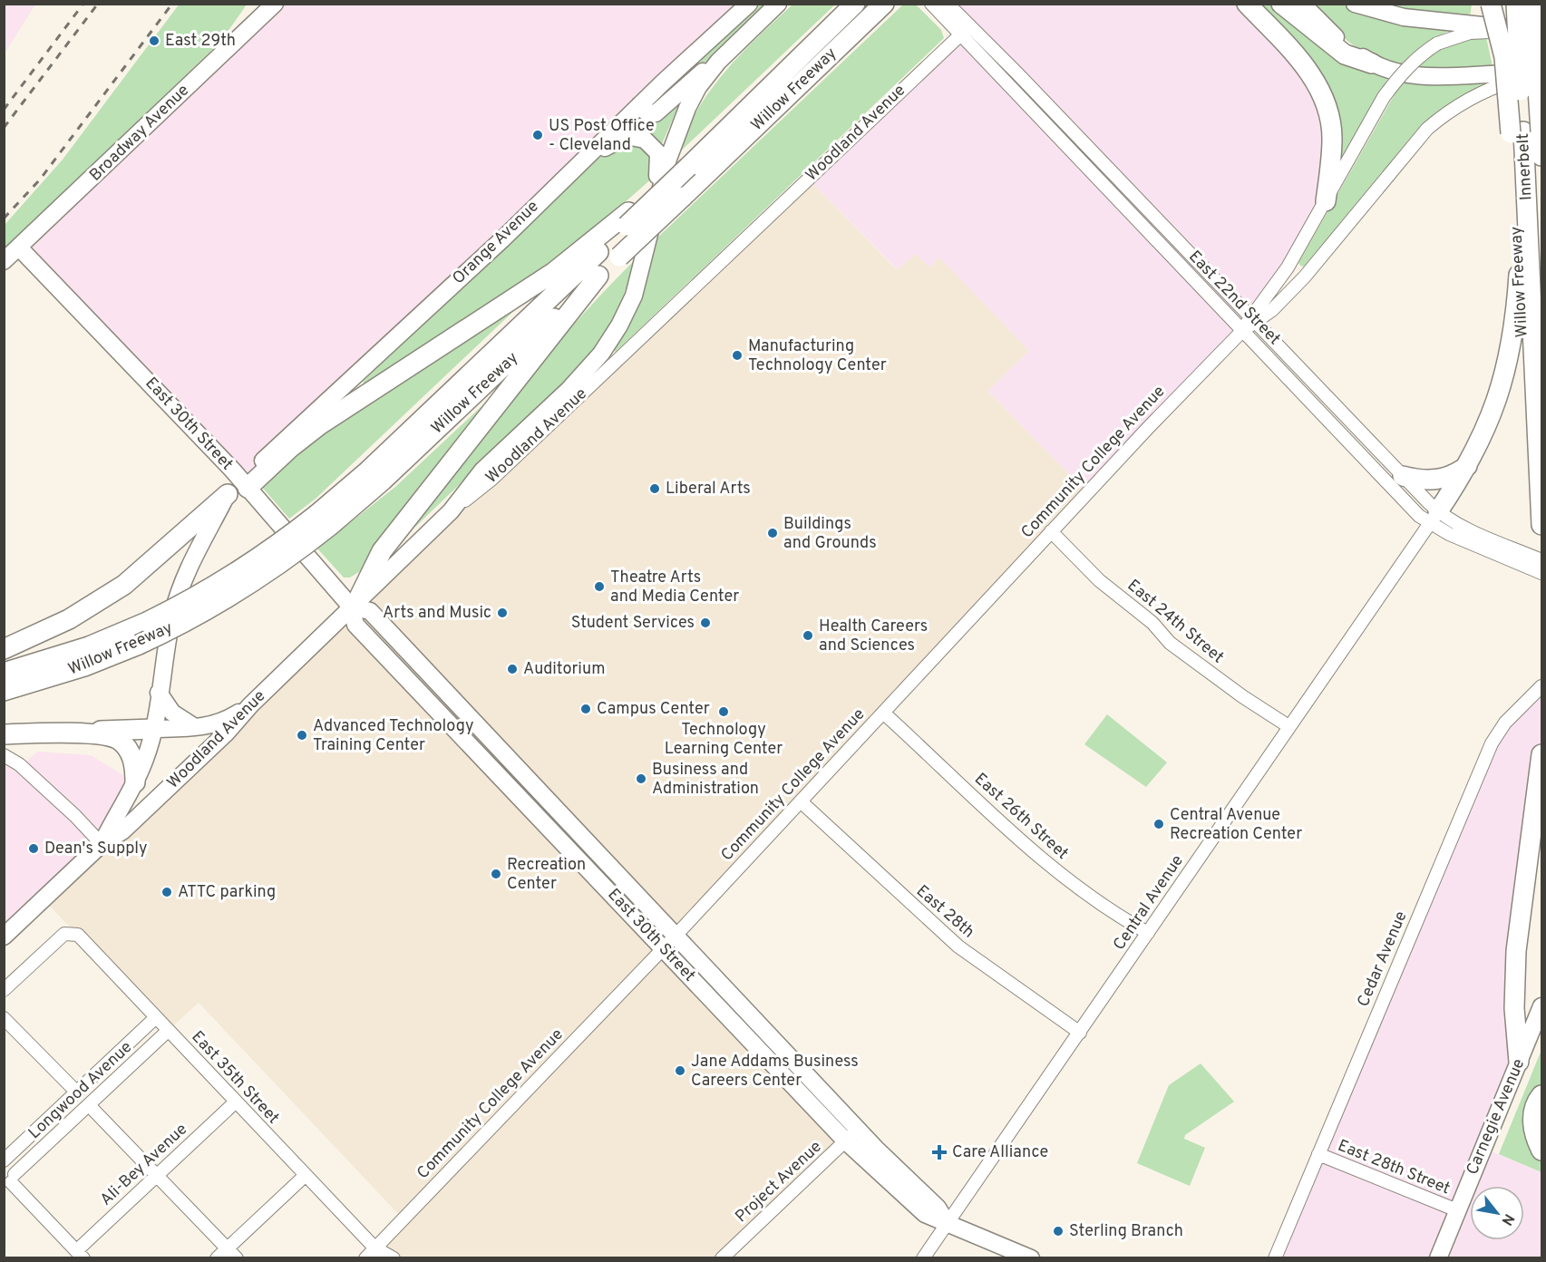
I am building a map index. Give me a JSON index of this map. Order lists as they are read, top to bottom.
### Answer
{
  "streets": {
    "highway": ["Willow Freeway", "Innerbelt"],
    "main road": [
      "Broadway Avenue",
      "Woodland Avenue",
      "Orange Avenue",
      "East 30th Street",
      "Carnegie Avenue"
    ],
    "street": [
      "East 22nd Street",
      "Community College Avenue",
      "East 24th Street",
      "East 26th Street",
      "Central Avenue",
      "East 28th",
      "Cedar Avenue",
      "East 35th Street",
      "Longwood Avenue",
      "Ali-Bey Avenue",
      "East 28th Street",
      "Project Avenue"
    ]
  },
  "crossings": [
    ["Willow Freeway", "Innerbelt"],
    ["Broadway Avenue", "East 30th Street"],
    ["Woodland Avenue", "Orange Avenue"],
    ["Woodland Avenue", "East 22nd Street"],
    ["Woodland Avenue", "East 30th Street"],
    ["Orange Avenue", "East 30th Street"],
    ["East 22nd Street", "Community College Avenue"],
    ["East 22nd Street", "Central Avenue"],
    ["East 30th Street", "Community College Avenue"],
    ["East 30th Street", "Central Avenue"],
    ["East 30th Street", "Project Avenue"],
    ["Community College Avenue", "East 24th Street"],
    ["Community College Avenue", "East 26th Street"],
    ["Community College Avenue", "East 28th"],
    ["Community College Avenue", "East 35th Street"],
    ["East 24th Street", "Central Avenue"],
    ["East 26th Street", "Central Avenue"],
    ["Central Avenue", "East 28th"],
    ["Cedar Avenue", "East 28th Street"],
    ["East 35th Street", "Longwood Avenue"],
    ["East 35th Street", "Ali-Bey Avenue"],
    ["Carnegie Avenue", "East 28th Street"]
  ],
  "places": {
    "other": [
      "East 29th",
      "US Post Office - Cleveland",
      "Manufacturing Technology Center",
      "Liberal Arts",
      "Buildings and Grounds",
      "Theatre Arts and Media Center",
      "Arts and Music",
      "Student Services",
      "Health Careers and Sciences",
      "Auditorium",
      "Campus Center",
      "Technology Learning Center",
      "Advanced Technology Training Center",
      "Business and Administration",
      "Central Avenue Recreation Center",
      "Dean's Supply",
      "Recreation Center",
      "ATTC parking",
      "Jane Addams Business Careers Center",
      "Sterling Branch"
    ],
    "health": ["Care Alliance"]
  },
  "north": "bottom right"
}
